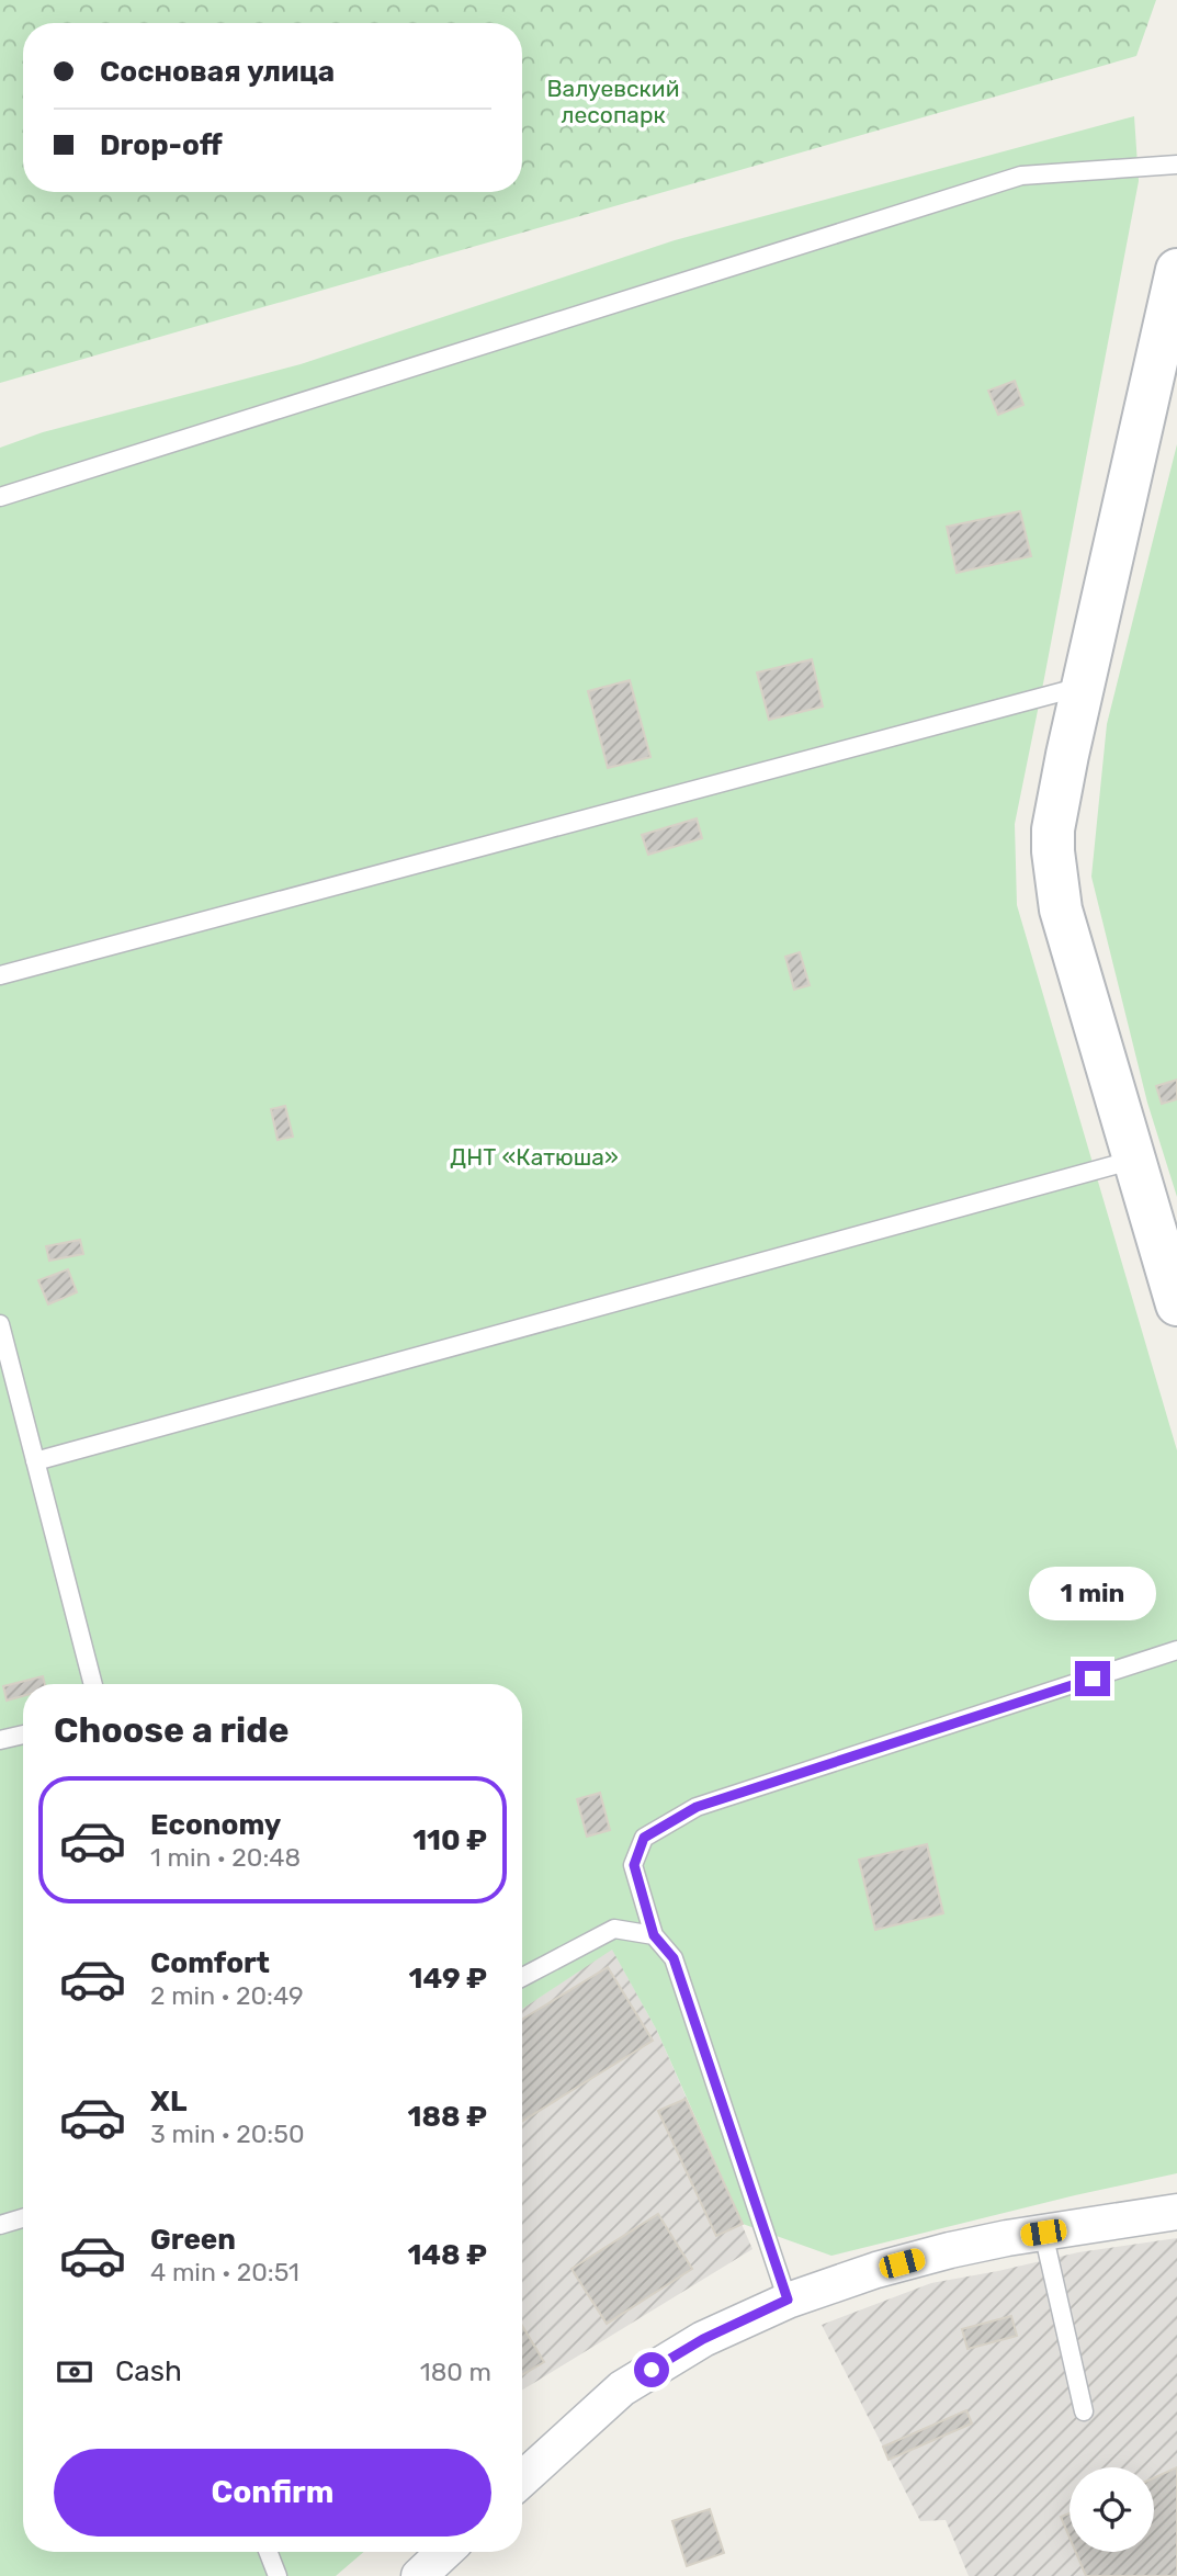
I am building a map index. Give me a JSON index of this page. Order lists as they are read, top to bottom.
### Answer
{
  "parks": ["Валуевский лесопарк", "ДНТ «Катюша»"],
  "page": {
    "banner": ["Сосновая улица", "Drop-off"],
    "bubble": "1 min",
    "heading": "Choose a ride",
    "list": [
      {
        "name": "Economy",
        "note": "1 min · 20:48",
        "value": "110 ₽"
      },
      {
        "name": "Comfort",
        "note": "2 min · 20:49",
        "value": "149 ₽"
      },
      {
        "name": "XL",
        "note": "3 min · 20:50",
        "value": "188 ₽"
      },
      {
        "name": "Green",
        "note": "4 min · 20:51",
        "value": "148 ₽"
      }
    ],
    "pay": ["Cash", "180 m"],
    "buttons": "Confirm"
  }
}
